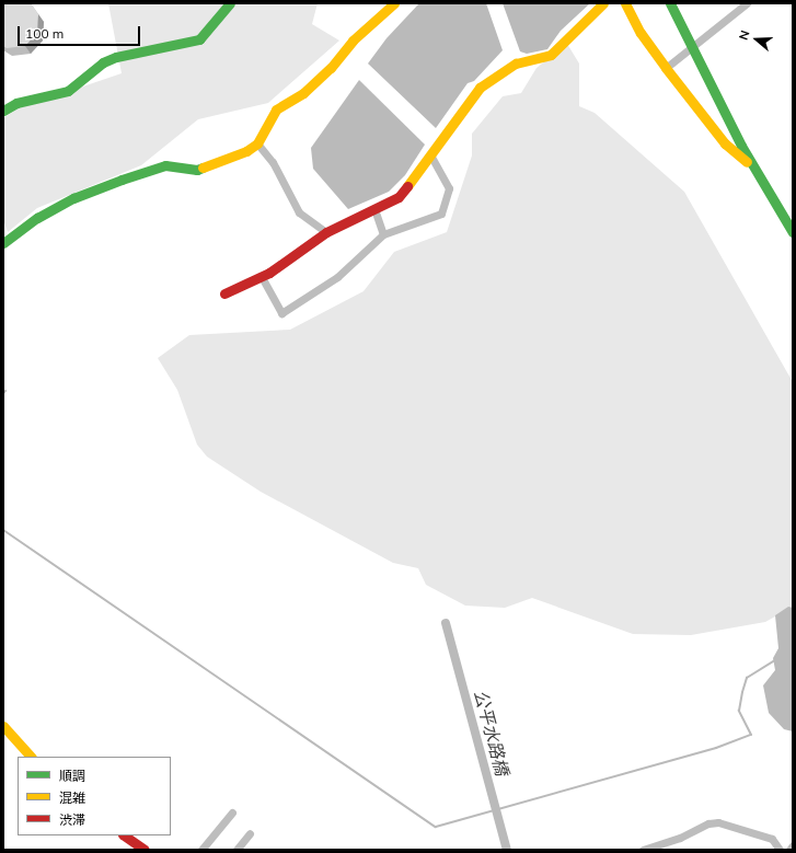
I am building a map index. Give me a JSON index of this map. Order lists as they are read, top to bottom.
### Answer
{
  "water": ["公平水路橋"],
  "legend": ["順調", "混雑", "渋滞"],
  "scale_bar": "100 m",
  "north": "left"
}
